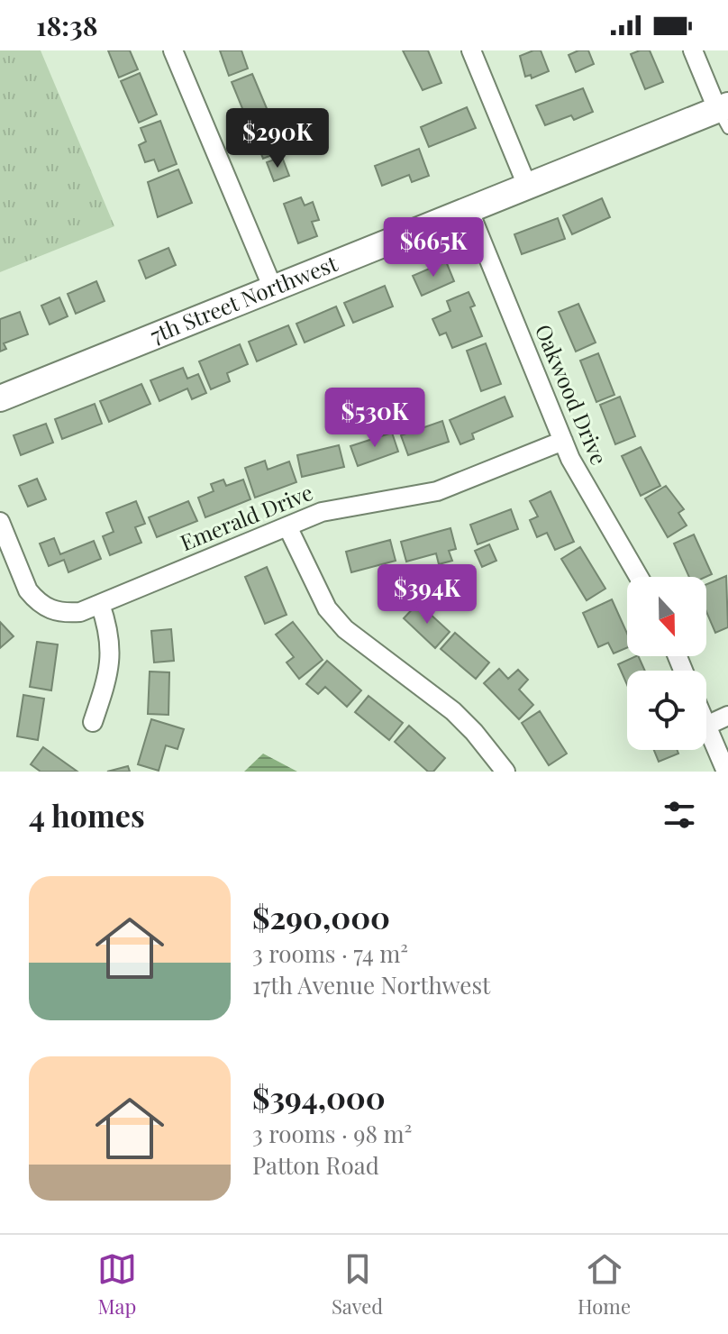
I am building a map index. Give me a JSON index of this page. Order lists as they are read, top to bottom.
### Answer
{
  "streets": {
    "street": ["7th Street Northwest", "Oakwood Drive", "Emerald Drive"]
  },
  "crossings": [
    ["7th Street Northwest", "Oakwood Drive"],
    ["Oakwood Drive", "Emerald Drive"]
  ],
  "north": "bottom",
  "page": {
    "status": "18:38",
    "price": [
      "$290K",
      "$665K",
      "$530K",
      "$394K"
    ],
    "heading": "4 homes",
    "list": [
      {
        "name": "$290,000",
        "note": "3 rooms · 74 m² · 17th Avenue Northwest"
      },
      {
        "name": "$394,000",
        "note": "3 rooms · 98 m² · Patton Road"
      }
    ],
    "tabs": ["Map", "Saved", "Home"]
  }
}
